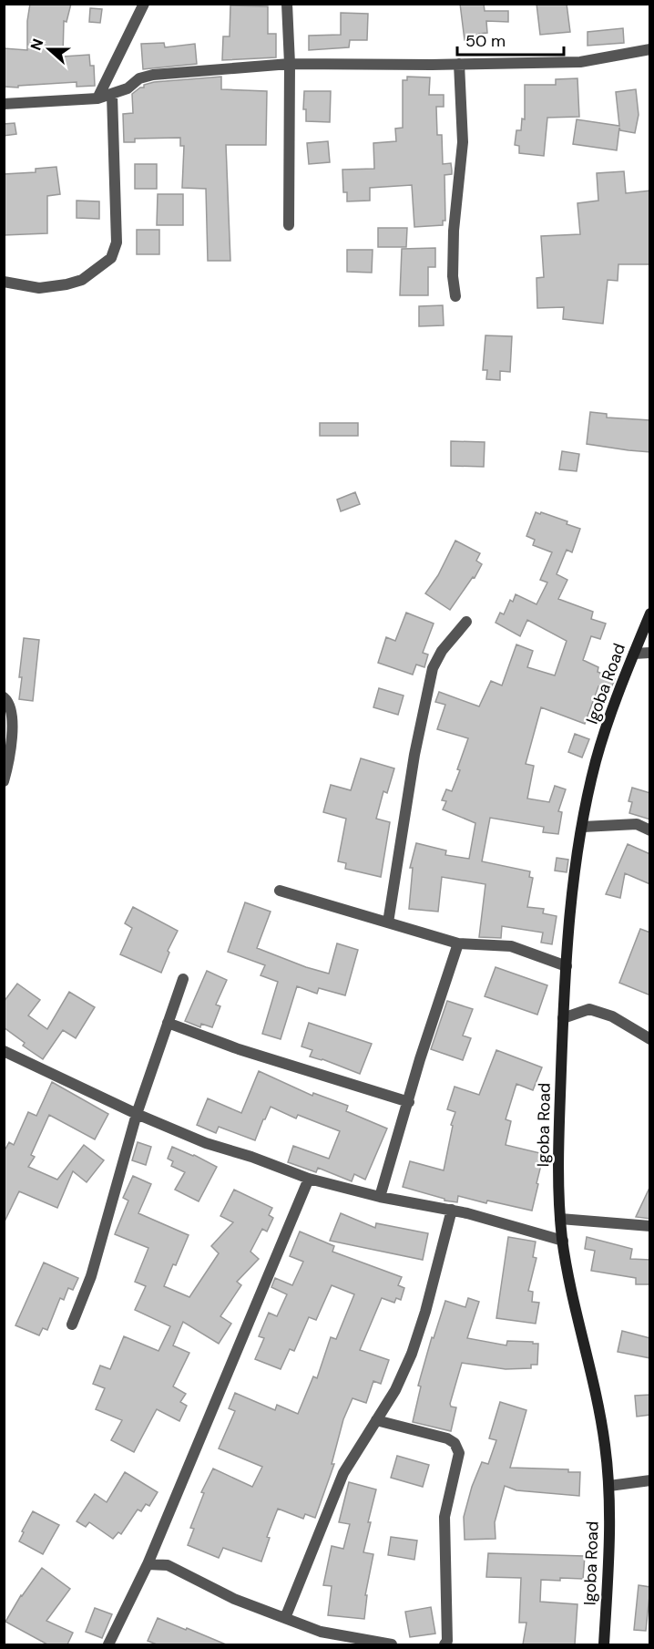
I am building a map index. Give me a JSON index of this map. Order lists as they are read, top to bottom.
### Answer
{
  "streets": {
    "street": ["Igoba Road"]
  },
  "scale_bar": "50 m",
  "north": "left"
}
